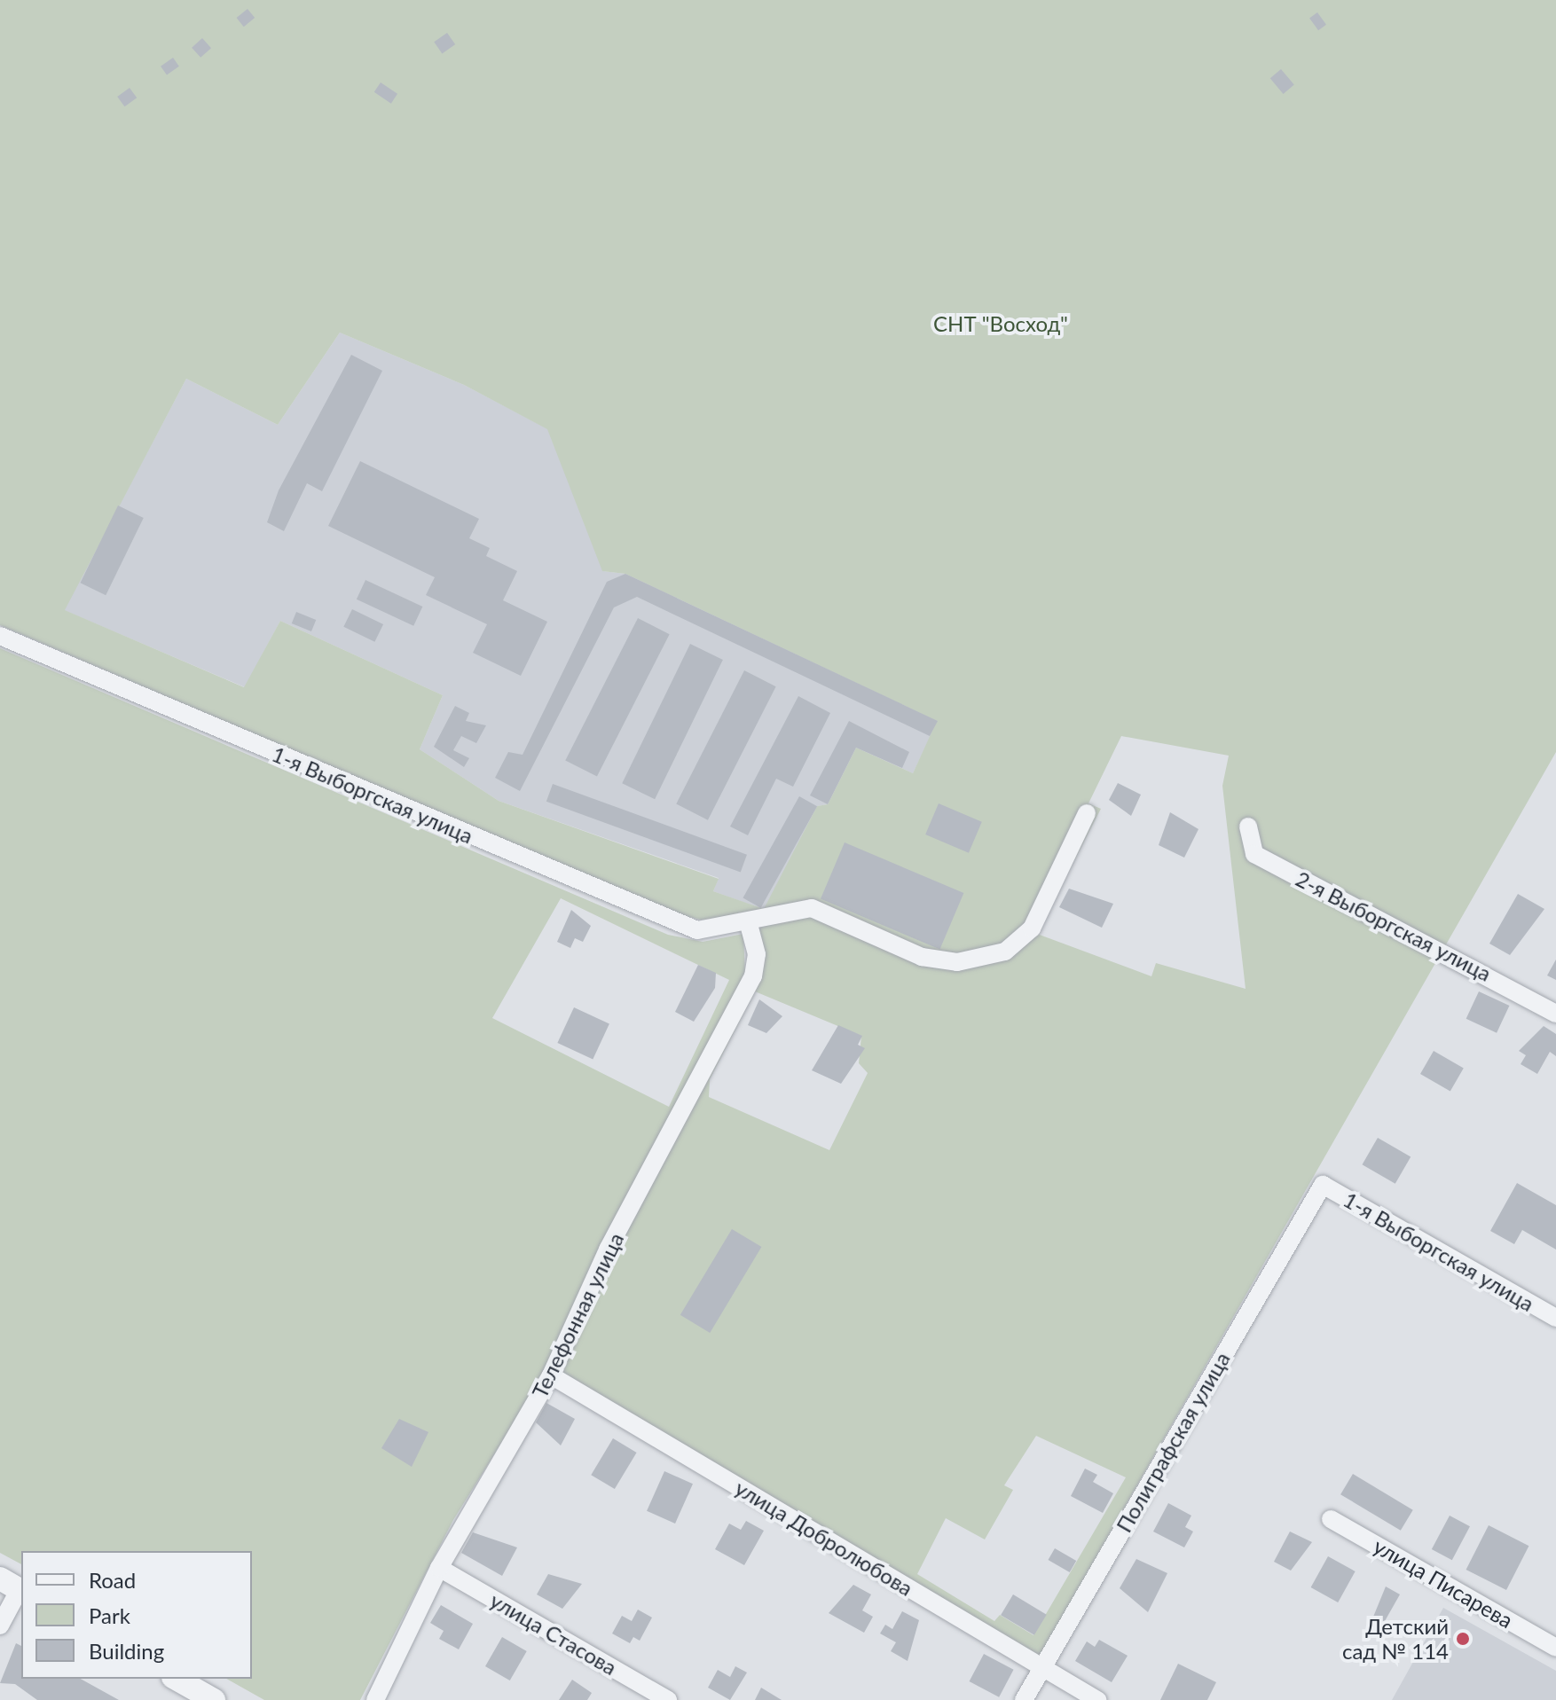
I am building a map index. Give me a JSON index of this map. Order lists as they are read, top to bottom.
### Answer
{
  "streets": {
    "street": [
      "1-я Выборгская улица",
      "2-я Выборгская улица",
      "Телефонная улица",
      "Полиграфская улица",
      "улица Добролюбова",
      "улица Писарева",
      "улица Стасова"
    ]
  },
  "crossings": [
    ["1-я Выборгская улица", "Телефонная улица"],
    ["1-я Выборгская улица", "Полиграфская улица"],
    ["Телефонная улица", "улица Добролюбова"],
    ["Телефонная улица", "улица Стасова"],
    ["Полиграфская улица", "улица Добролюбова"]
  ],
  "parks": ["СНТ \"Восход\""],
  "places": ["Детский сад № 114"],
  "legend": ["Road", "Park", "Building"]
}
